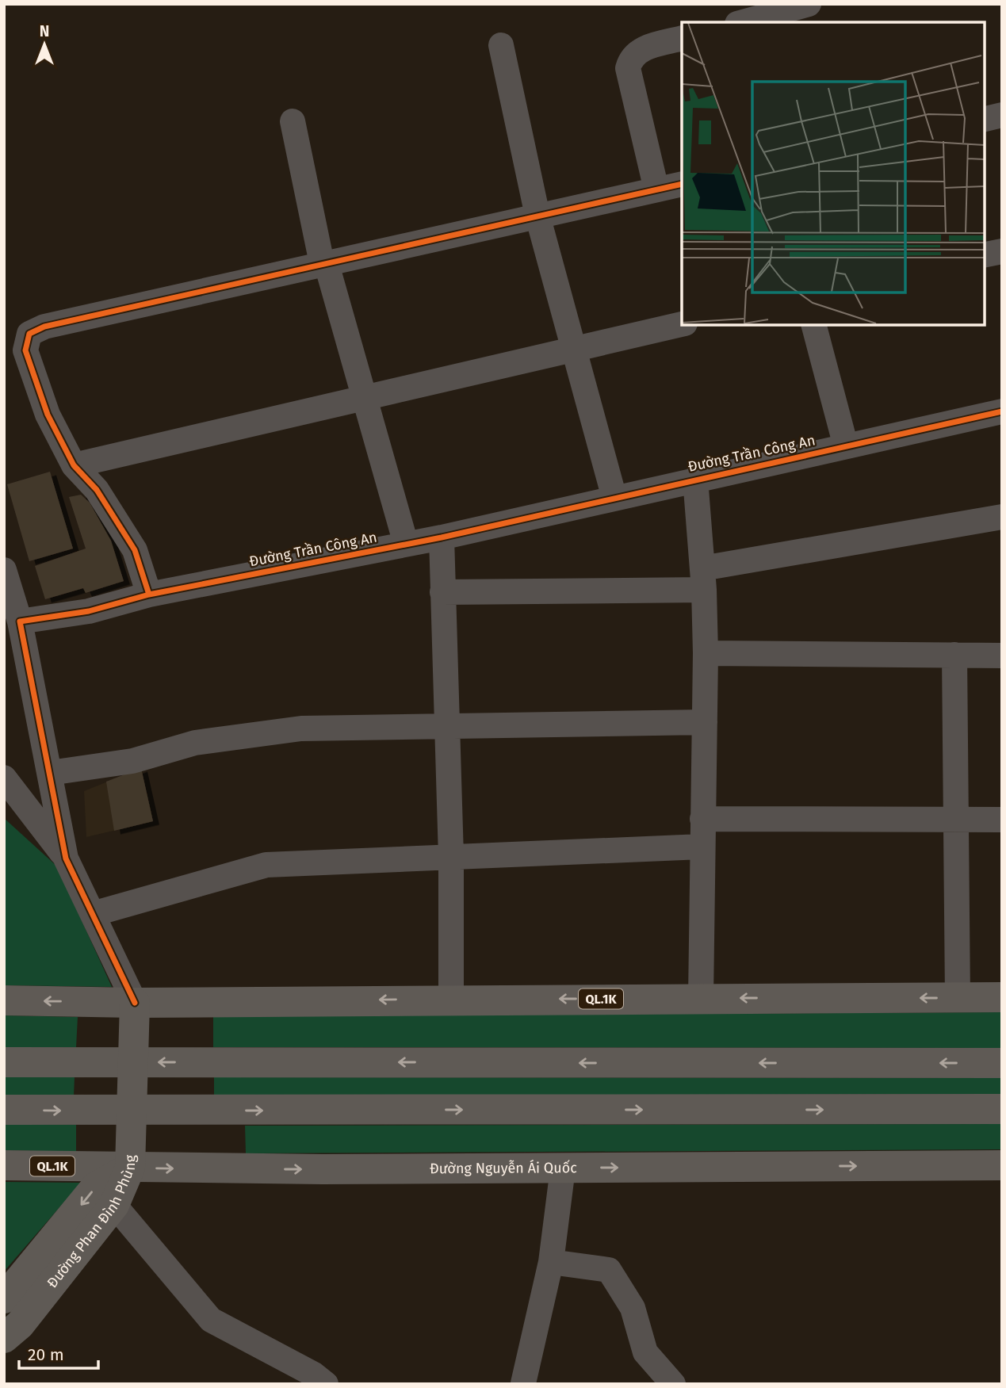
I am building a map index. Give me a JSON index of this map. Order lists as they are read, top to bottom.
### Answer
{
  "streets": {
    "main road": ["QL.1K", "Đường Nguyễn Ái Quốc", "Đường Phan Đình Phùng"],
    "street": ["Đường Trần Công An"]
  },
  "crossings": [
    ["Đường Nguyễn Ái Quốc", "Đường Phan Đình Phùng"]
  ],
  "scale_bar": "20 m",
  "north": "top"
}
